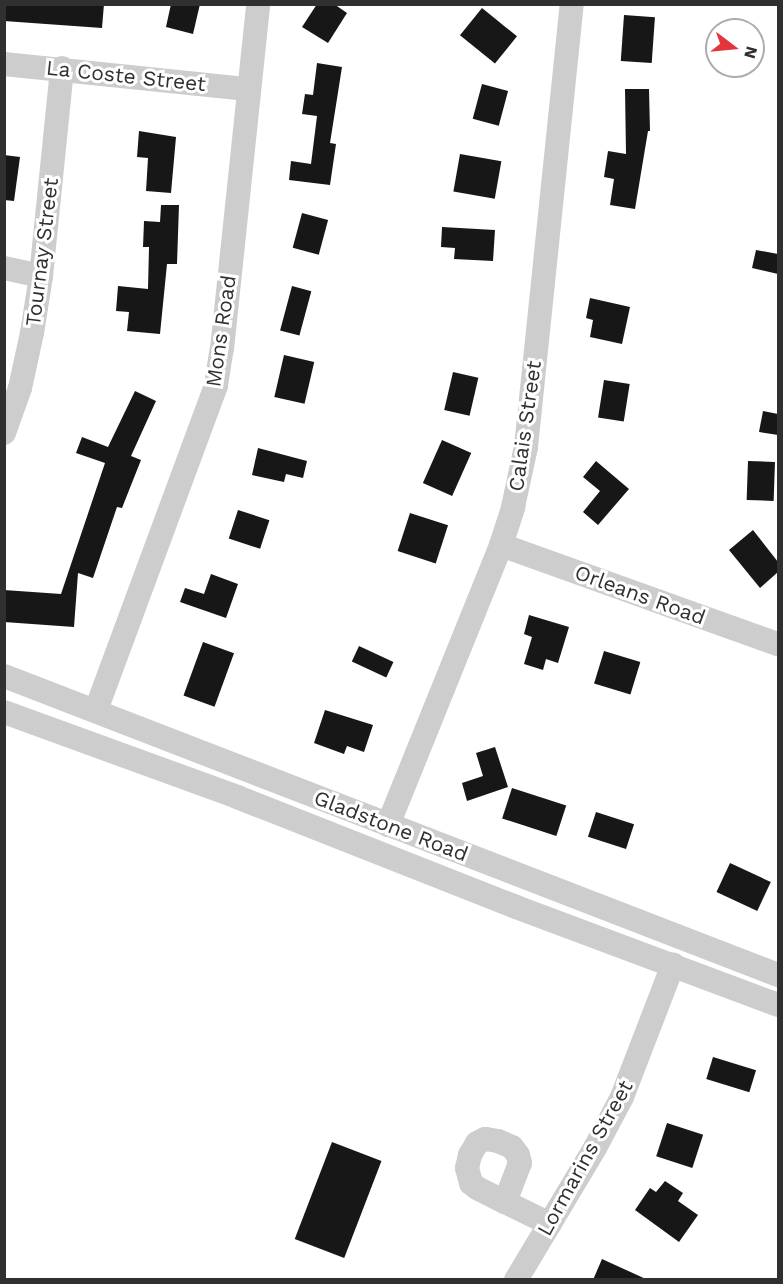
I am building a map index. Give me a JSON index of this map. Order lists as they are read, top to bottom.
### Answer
{
  "streets": {
    "street": [
      "La Coste Street",
      "Tournay Street",
      "Mons Road",
      "Calais Street",
      "Orleans Road",
      "Gladstone Road",
      "Lormarins Street"
    ]
  },
  "crossings": [
    ["La Coste Street", "Tournay Street"],
    ["La Coste Street", "Mons Road"],
    ["Mons Road", "Gladstone Road"],
    ["Calais Street", "Orleans Road"],
    ["Calais Street", "Gladstone Road"],
    ["Gladstone Road", "Lormarins Street"]
  ],
  "north": "right"
}
